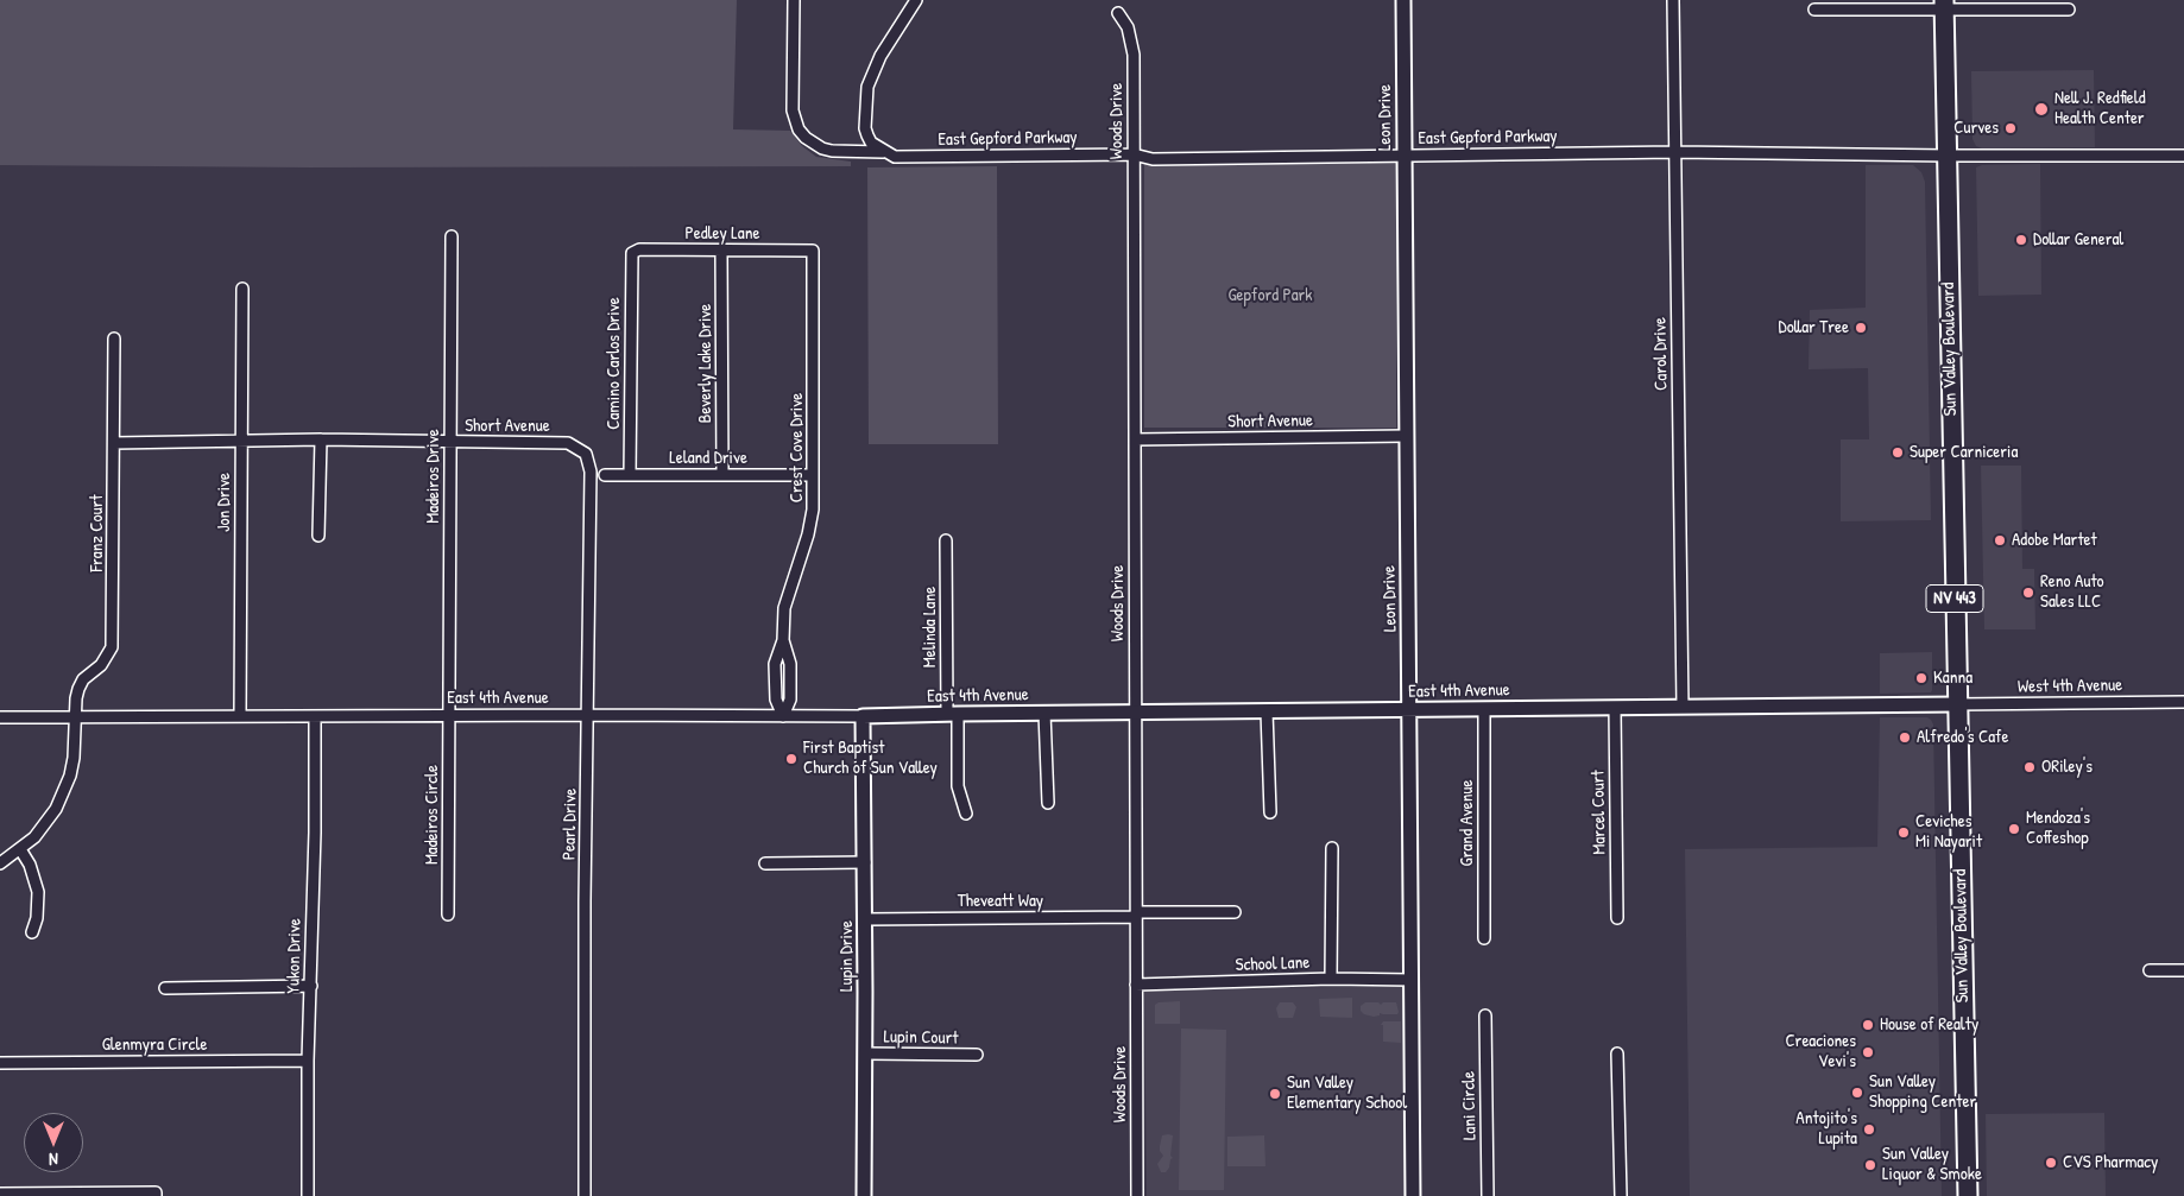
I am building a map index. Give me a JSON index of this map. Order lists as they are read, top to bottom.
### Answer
{
  "streets": {
    "main road": ["Sun Valley Boulevard", "NV 443"],
    "street": [
      "Leon Drive",
      "Woods Drive",
      "East Gepford Parkway",
      "Pedley Lane",
      "Carol Drive",
      "Camino Carlos Drive",
      "Beverly Lake Drive",
      "Short Avenue",
      "Crest Cove Drive",
      "Leland Drive",
      "Madeiros Drive",
      "Jon Drive",
      "Franz Court",
      "Melinda Lane",
      "West 4th Avenue",
      "East 4th Avenue",
      "Marcel Court",
      "Madeiros Circle",
      "Grand Avenue",
      "Pearl Drive",
      "Theveatt Way",
      "Yukon Drive",
      "Lupin Drive",
      "School Lane",
      "Lupin Court",
      "Glenmyra Circle",
      "Lani Circle"
    ]
  },
  "crossings": [
    ["Leon Drive", "East Gepford Parkway"],
    ["Leon Drive", "Short Avenue"],
    ["Leon Drive", "East 4th Avenue"],
    ["Leon Drive", "School Lane"],
    ["Woods Drive", "East Gepford Parkway"],
    ["Woods Drive", "Short Avenue"],
    ["Woods Drive", "East 4th Avenue"],
    ["Woods Drive", "Theveatt Way"],
    ["Woods Drive", "School Lane"],
    ["East Gepford Parkway", "Sun Valley Boulevard"],
    ["East Gepford Parkway", "Carol Drive"],
    ["Pedley Lane", "Camino Carlos Drive"],
    ["Pedley Lane", "Beverly Lake Drive"],
    ["Pedley Lane", "Crest Cove Drive"],
    ["Sun Valley Boulevard", "West 4th Avenue"],
    ["Sun Valley Boulevard", "East 4th Avenue"],
    ["Carol Drive", "East 4th Avenue"],
    ["Camino Carlos Drive", "Leland Drive"],
    ["Beverly Lake Drive", "Leland Drive"],
    ["Short Avenue", "Madeiros Drive"],
    ["Short Avenue", "Jon Drive"],
    ["Short Avenue", "Franz Court"],
    ["Short Avenue", "Pearl Drive"],
    ["Crest Cove Drive", "Leland Drive"],
    ["Crest Cove Drive", "East 4th Avenue"],
    ["Madeiros Drive", "East 4th Avenue"],
    ["Madeiros Drive", "Madeiros Circle"],
    ["Jon Drive", "East 4th Avenue"],
    ["Franz Court", "East 4th Avenue"],
    ["Melinda Lane", "East 4th Avenue"],
    ["West 4th Avenue", "East 4th Avenue"],
    ["East 4th Avenue", "Marcel Court"],
    ["East 4th Avenue", "Madeiros Circle"],
    ["East 4th Avenue", "Grand Avenue"],
    ["East 4th Avenue", "Pearl Drive"],
    ["East 4th Avenue", "Yukon Drive"],
    ["East 4th Avenue", "Lupin Drive"],
    ["Theveatt Way", "Lupin Drive"],
    ["Yukon Drive", "Glenmyra Circle"],
    ["Lupin Drive", "Lupin Court"]
  ],
  "parks": ["Gepford Park"],
  "places": [
    "Nell J. Redfield Health Center",
    "Curves",
    "Dollar General",
    "Dollar Tree",
    "Super Carniceria",
    "Adobe Martet",
    "Reno Auto Sales LLC",
    "Kanna",
    "Alfredo's Cafe",
    "First Baptist Church of Sun Valley",
    "ORiley's",
    "Mendoza's Coffeshop",
    "Ceviches Mi Nayarit",
    "House of Realty",
    "Creaciones Vevi's",
    "Sun Valley Shopping Center",
    "Sun Valley Elementary School",
    "Antojito's Lupita",
    "CVS Pharmacy",
    "Sun Valley Liquor & Smoke"
  ],
  "north": "bottom"
}
